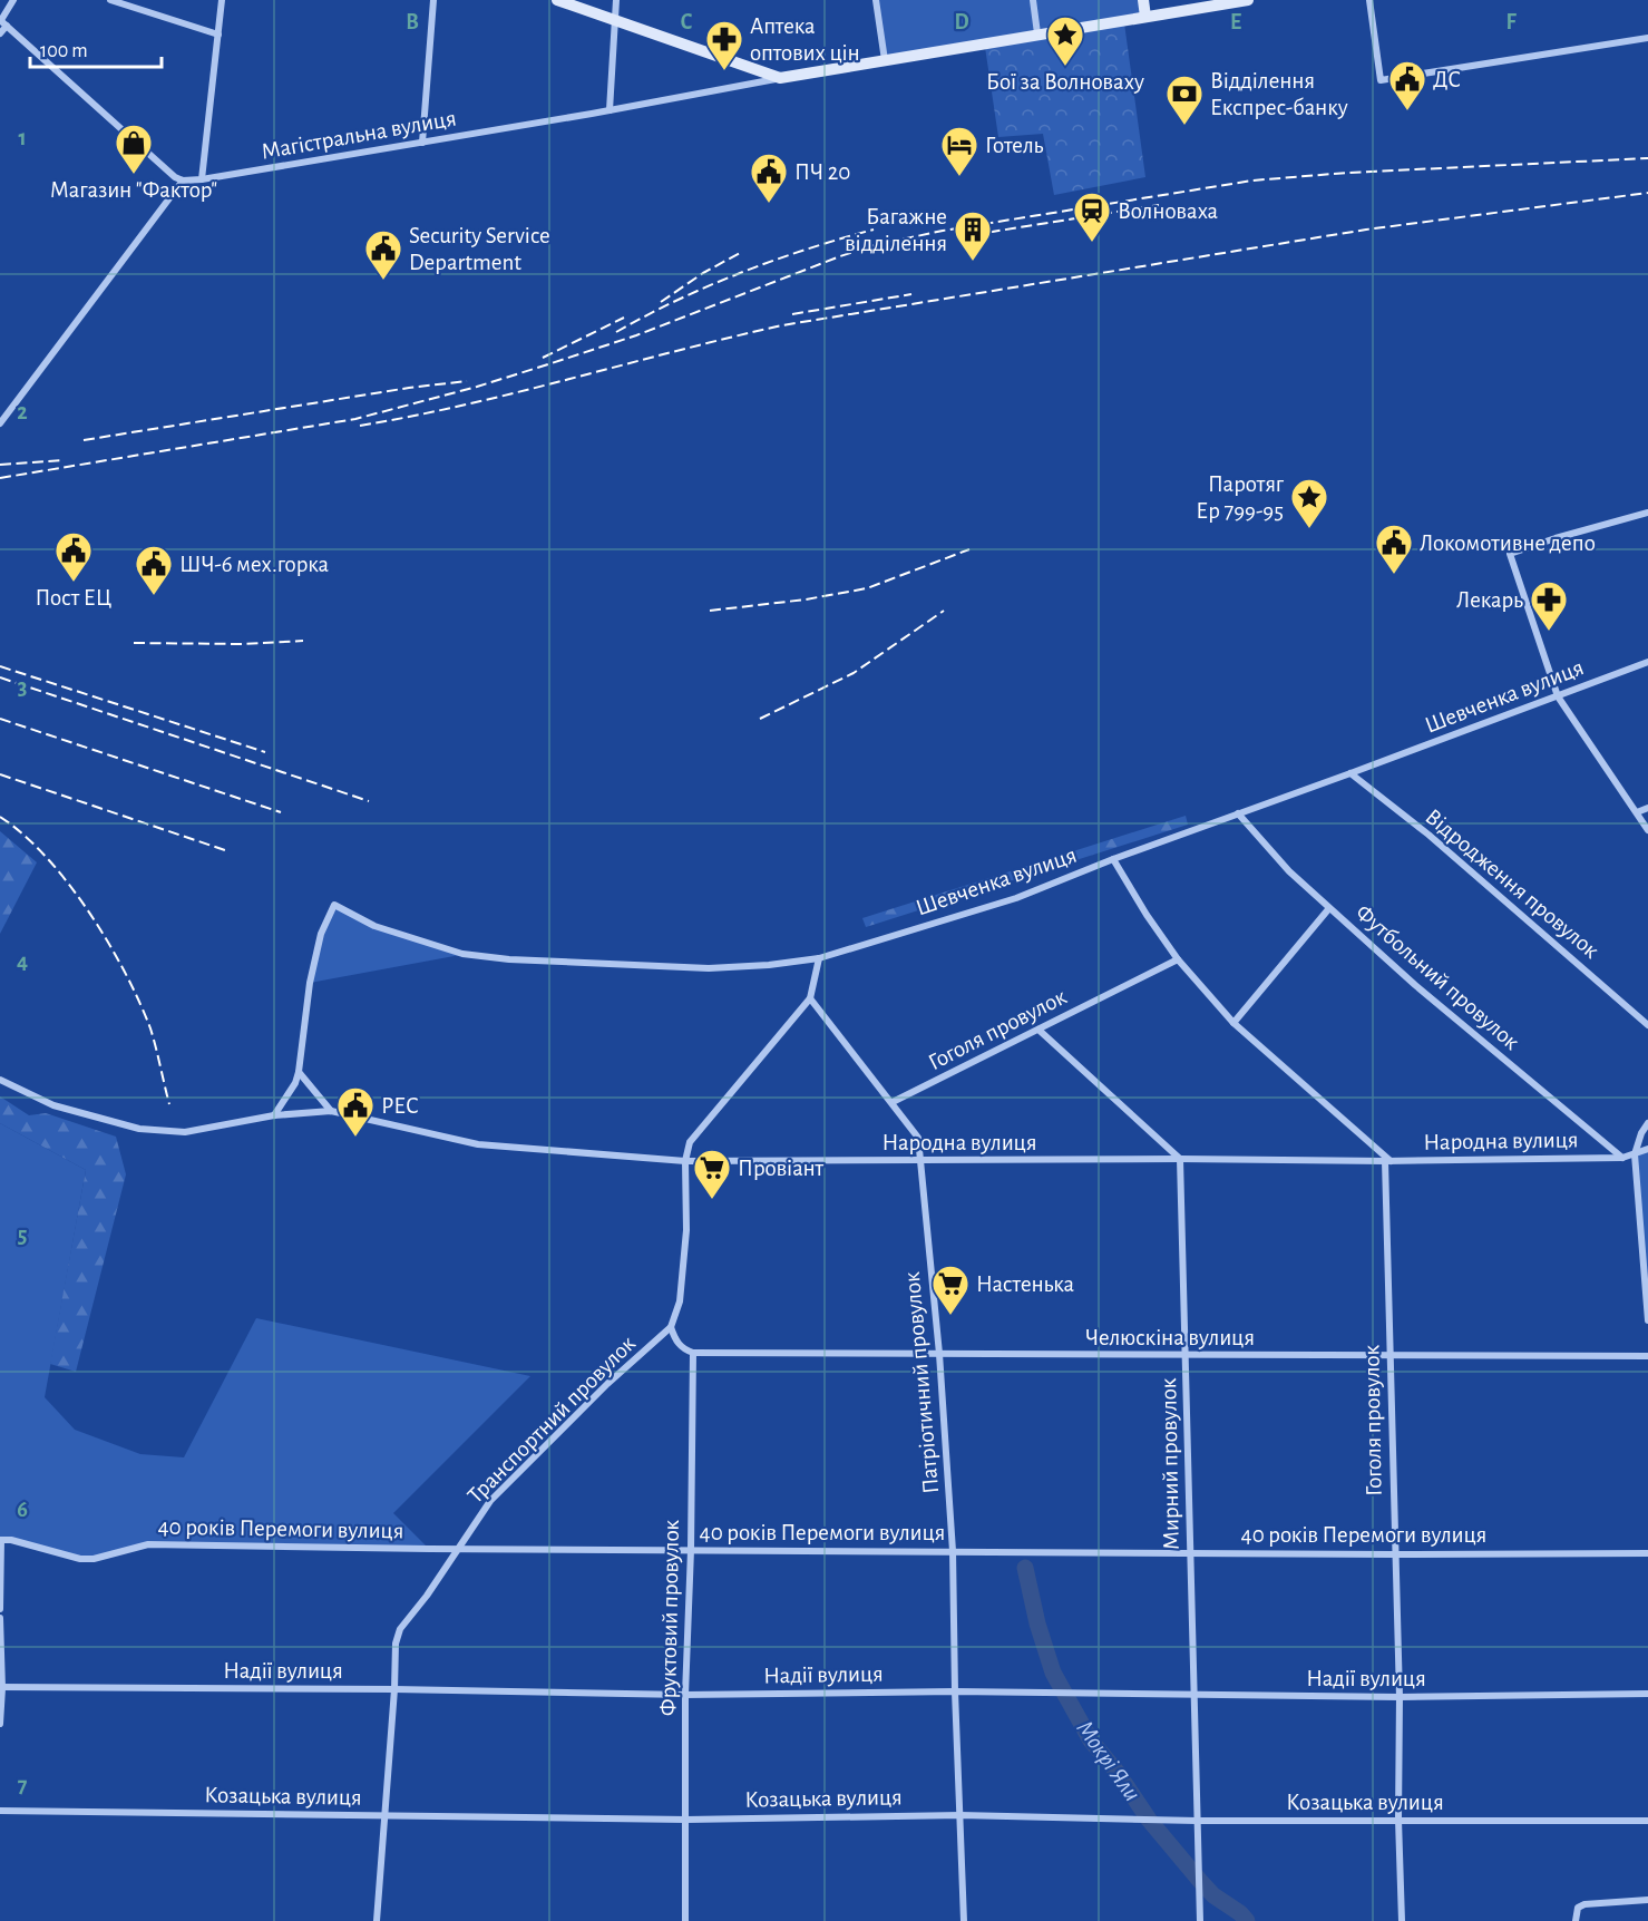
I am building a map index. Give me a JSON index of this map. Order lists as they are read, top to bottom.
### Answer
{
  "streets": {
    "street": [
      "Магістральна вулиця",
      "Шевченка вулиця",
      "Відродження провулок",
      "Футбольний провулок",
      "Гоголя провулок",
      "Народна вулиця",
      "Челюскіна вулиця",
      "Патріотичний провулок",
      "Транспортний провулок",
      "Мирний провулок",
      "40 років Перемоги вулиця",
      "Фруктовий провулок",
      "Надії вулиця",
      "Козацька вулиця"
    ]
  },
  "crossings": [
    ["Шевченка вулиця", "Відродження провулок"],
    ["Шевченка вулиця", "Футбольний провулок"],
    ["Футбольний провулок", "Народна вулиця"],
    ["Гоголя провулок", "Народна вулиця"],
    ["Гоголя провулок", "Челюскіна вулиця"],
    ["Гоголя провулок", "Патріотичний провулок"],
    ["Гоголя провулок", "40 років Перемоги вулиця"],
    ["Гоголя провулок", "Надії вулиця"],
    ["Гоголя провулок", "Козацька вулиця"],
    ["Народна вулиця", "Патріотичний провулок"],
    ["Народна вулиця", "Мирний провулок"],
    ["Челюскіна вулиця", "Патріотичний провулок"],
    ["Челюскіна вулиця", "Мирний провулок"],
    ["Челюскіна вулиця", "Фруктовий провулок"],
    ["Патріотичний провулок", "40 років Перемоги вулиця"],
    ["Патріотичний провулок", "Надії вулиця"],
    ["Патріотичний провулок", "Козацька вулиця"],
    ["Транспортний провулок", "40 років Перемоги вулиця"],
    ["Транспортний провулок", "Надії вулиця"],
    ["Транспортний провулок", "Козацька вулиця"],
    ["Мирний провулок", "40 років Перемоги вулиця"],
    ["Мирний провулок", "Надії вулиця"],
    ["Мирний провулок", "Козацька вулиця"],
    ["40 років Перемоги вулиця", "Фруктовий провулок"],
    ["Фруктовий провулок", "Надії вулиця"],
    ["Фруктовий провулок", "Козацька вулиця"]
  ],
  "water": ["Мокрі Яли"],
  "places": {
    "place": ["Бої за Волноваху", "Паротяг Ер 799-95"],
    "pharmacy": ["Аптека оптових цін", "Лекарь"],
    "public building": [
      "ДС",
      "ПЧ 20",
      "Security Service Department",
      "Локомотивне депо",
      "Пост ЕЦ",
      "ШЧ-6 мех.горка",
      "РЕС"
    ],
    "bank": ["Відділення Експрес-банку"],
    "shop": ["Магазин \"Фактор\""],
    "hotel": ["Готель"],
    "station": ["Волноваха"],
    "building": ["Багажне відділення"],
    "supermarket": ["Провіант", "Настенька"]
  },
  "scale_bar": "100 m",
  "grid": {
    "columns": [
      "B",
      "C",
      "D",
      "E",
      "F"
    ],
    "rows": [
      "1",
      "2",
      "3",
      "4",
      "5",
      "6",
      "7"
    ]
  }
}
